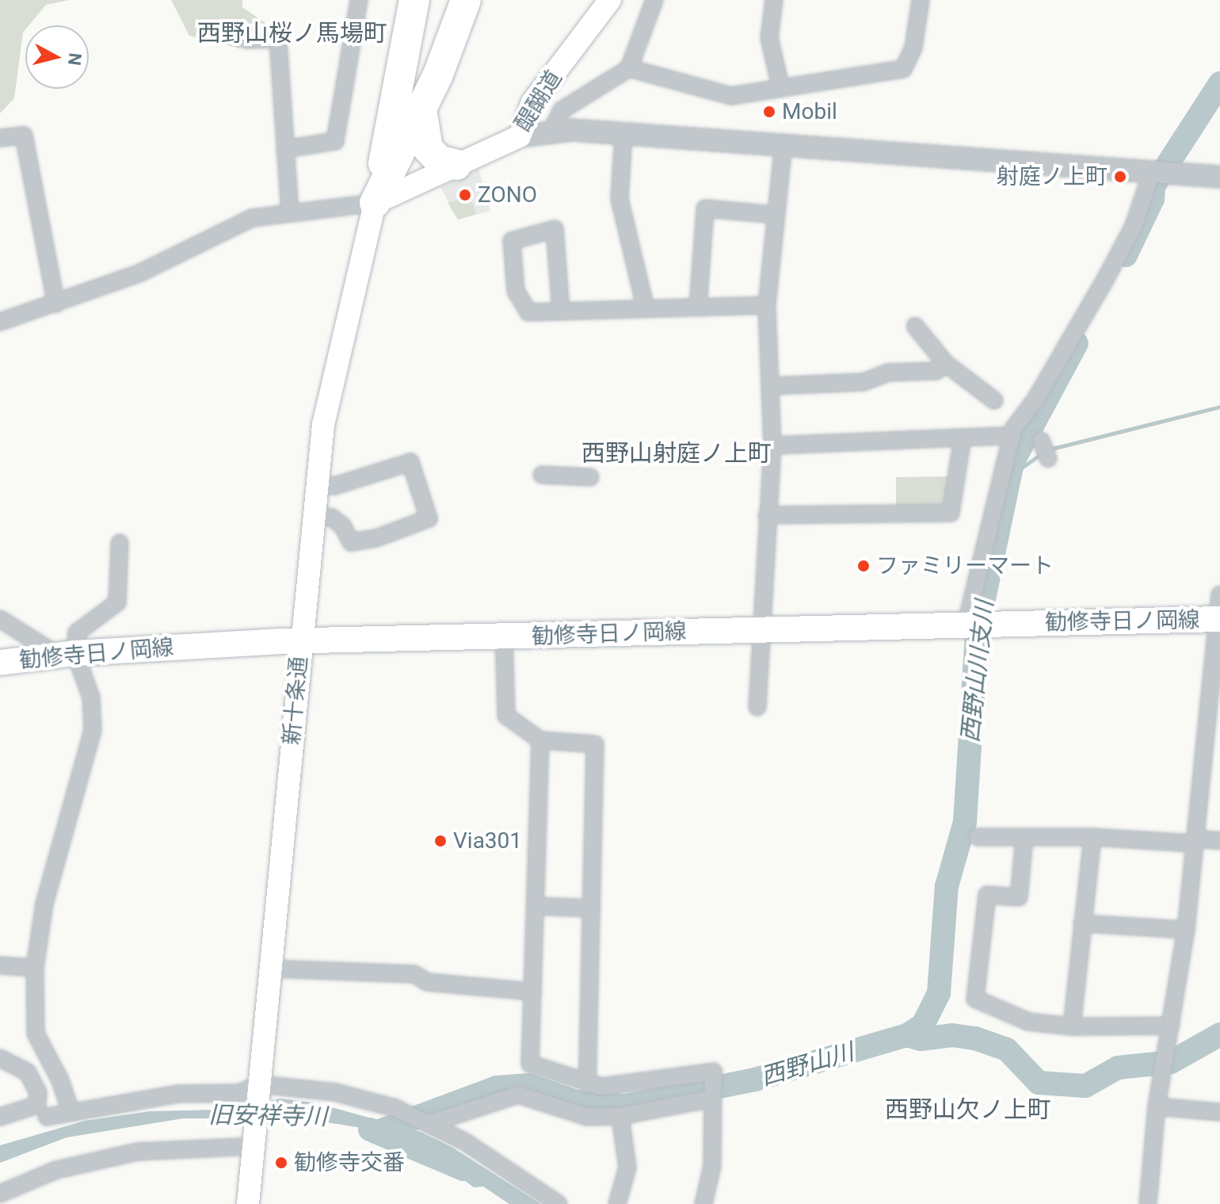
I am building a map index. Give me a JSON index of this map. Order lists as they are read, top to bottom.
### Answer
{
  "streets": {
    "main road": ["醍醐道", "勧修寺日ノ岡線", "新十条通"]
  },
  "crossings": [
    ["醍醐道", "新十条通"],
    ["勧修寺日ノ岡線", "新十条通"]
  ],
  "districts": ["西野山桜ノ馬場町", "西野山射庭ノ上町", "西野山欠ノ上町"],
  "water": ["西野山川支川", "西野山川", "旧安祥寺川"],
  "places": [
    "Mobil",
    "射庭ノ上町",
    "ZONO",
    "ファミリーマート",
    "Via301",
    "勧修寺交番"
  ],
  "north": "right"
}
